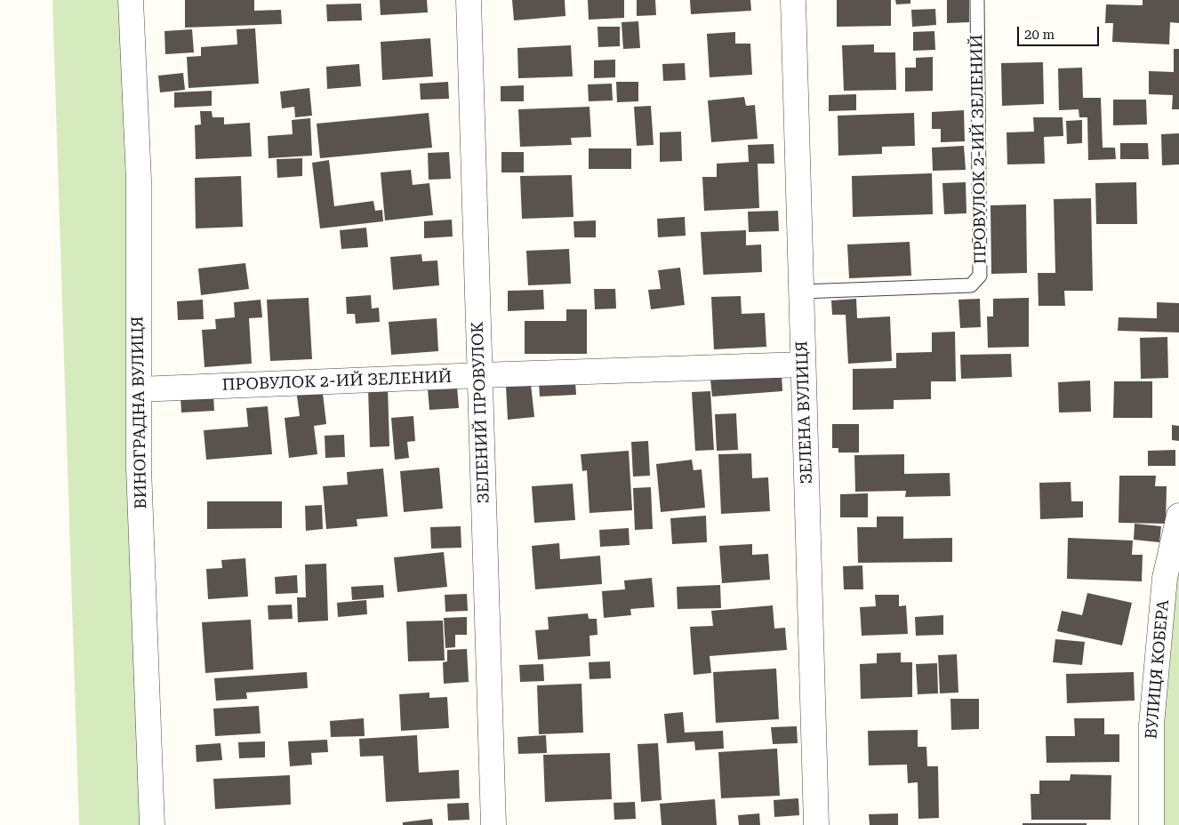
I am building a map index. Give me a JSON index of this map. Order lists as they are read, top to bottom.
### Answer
{
  "streets": {
    "street": [
      "ПРОВУЛОК 2-ИЙ ЗЕЛЕНИЙ",
      "ВИНОГРАДНА ВУЛИЦЯ",
      "ЗЕЛЕНИЙ ПРОВУЛОК",
      "ЗЕЛЕНА ВУЛИЦЯ",
      "ВУЛИЦЯ КОБЕРА"
    ]
  },
  "crossings": [
    ["ПРОВУЛОК 2-ИЙ ЗЕЛЕНИЙ", "ВИНОГРАДНА ВУЛИЦЯ"],
    ["ПРОВУЛОК 2-ИЙ ЗЕЛЕНИЙ", "ЗЕЛЕНИЙ ПРОВУЛОК"],
    ["ПРОВУЛОК 2-ИЙ ЗЕЛЕНИЙ", "ЗЕЛЕНА ВУЛИЦЯ"]
  ],
  "scale_bar": "20 m"
}
